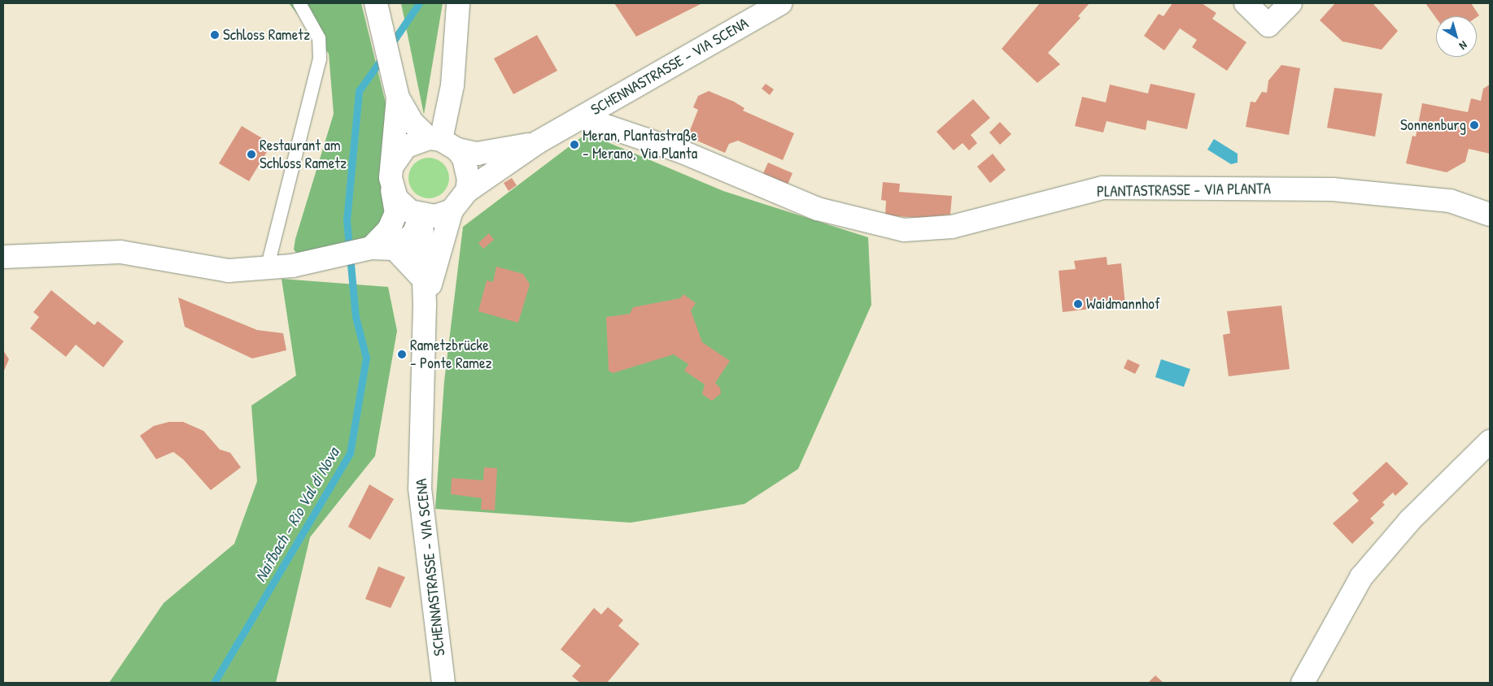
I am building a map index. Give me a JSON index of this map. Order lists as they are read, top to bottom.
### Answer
{
  "streets": {
    "street": ["SCHENNASTRASSE - VIA SCENA", "PLANTASTRASSE - VIA PLANTA"]
  },
  "crossings": [
    ["SCHENNASTRASSE - VIA SCENA", "PLANTASTRASSE - VIA PLANTA"]
  ],
  "water": ["Naifbach - Rio Val di Nova"],
  "places": [
    "Schloss Rametz",
    "Sonnenburg",
    "Meran, Plantastraße - Merano, Via Planta",
    "Restaurant am Schloss Rametz",
    "Waidmannhof",
    "Rametzbrücke - Ponte Ramez"
  ],
  "north": "bottom right"
}
